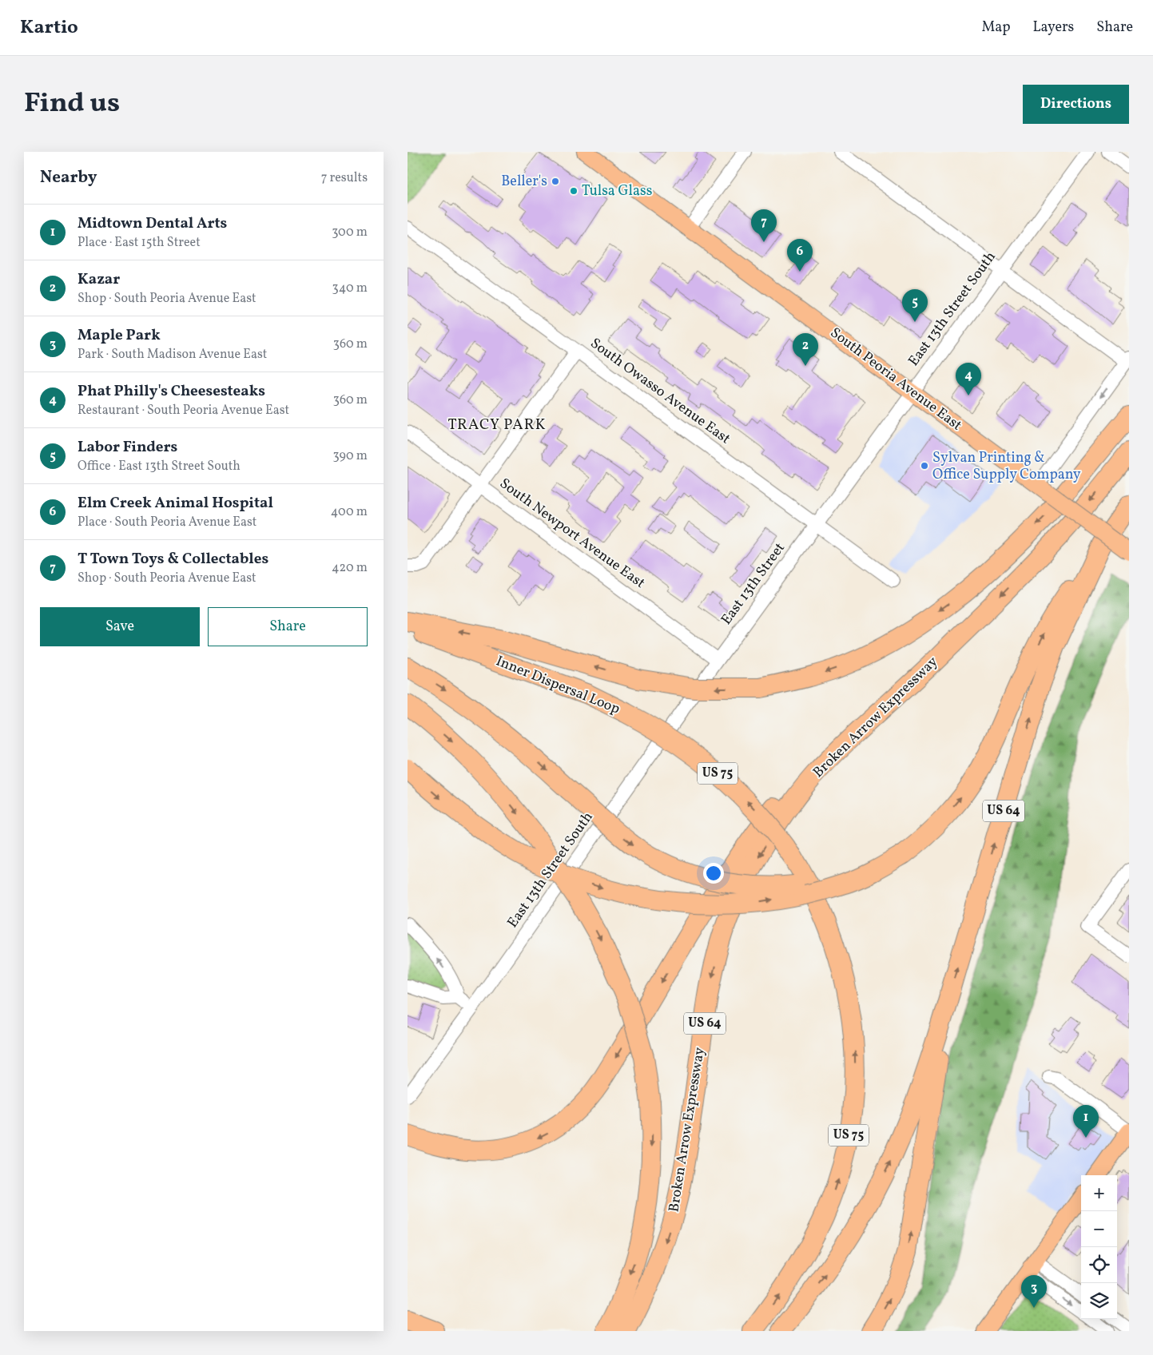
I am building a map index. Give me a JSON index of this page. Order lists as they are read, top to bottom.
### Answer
{
  "streets": {
    "highway": [
      "Inner Dispersal Loop",
      "Broken Arrow Expressway",
      "US 75",
      "US 64"
    ],
    "main road": ["South Peoria Avenue East"],
    "street": [
      "East 13th Street South",
      "South Owasso Avenue East",
      "South Newport Avenue East",
      "East 13th Street"
    ]
  },
  "crossings": [
    ["East 13th Street South", "South Peoria Avenue East"],
    ["East 13th Street South", "South Owasso Avenue East"],
    ["East 13th Street South", "South Newport Avenue East"],
    ["East 13th Street South", "East 13th Street"],
    ["South Owasso Avenue East", "East 13th Street"],
    ["South Newport Avenue East", "East 13th Street"]
  ],
  "districts": ["TRACY PARK"],
  "places": ["Beller's", "Tulsa Glass", "Sylvan Printing & Office Supply Company"],
  "page": {
    "header": "Kartio",
    "nav": ["Map", "Layers", "Share"],
    "title": "Find us",
    "buttons": [
      "Directions",
      ["Save", "Share"]
    ],
    "heading": ["Nearby", "7 results"],
    "list": [
      {
        "mark": "1",
        "name": "Midtown Dental Arts",
        "note": "Place · East 15th Street",
        "value": "300 m"
      },
      {
        "mark": "2",
        "name": "Kazar",
        "note": "Shop · South Peoria Avenue East",
        "value": "340 m"
      },
      {
        "mark": "3",
        "name": "Maple Park",
        "note": "Park · South Madison Avenue East",
        "value": "360 m"
      },
      {
        "mark": "4",
        "name": "Phat Philly's Cheesesteaks",
        "note": "Restaurant · South Peoria Avenue East",
        "value": "360 m"
      },
      {
        "mark": "5",
        "name": "Labor Finders",
        "note": "Office · East 13th Street South",
        "value": "390 m"
      },
      {
        "mark": "6",
        "name": "Elm Creek Animal Hospital",
        "note": "Place · South Peoria Avenue East",
        "value": "400 m"
      },
      {
        "mark": "7",
        "name": "T Town Toys & Collectables",
        "note": "Shop · South Peoria Avenue East",
        "value": "420 m"
      }
    ],
    "pins": [
      "7",
      "6",
      "5",
      "2",
      "4",
      "1",
      "3"
    ],
    "map_buttons": ["+", "−"]
  }
}
